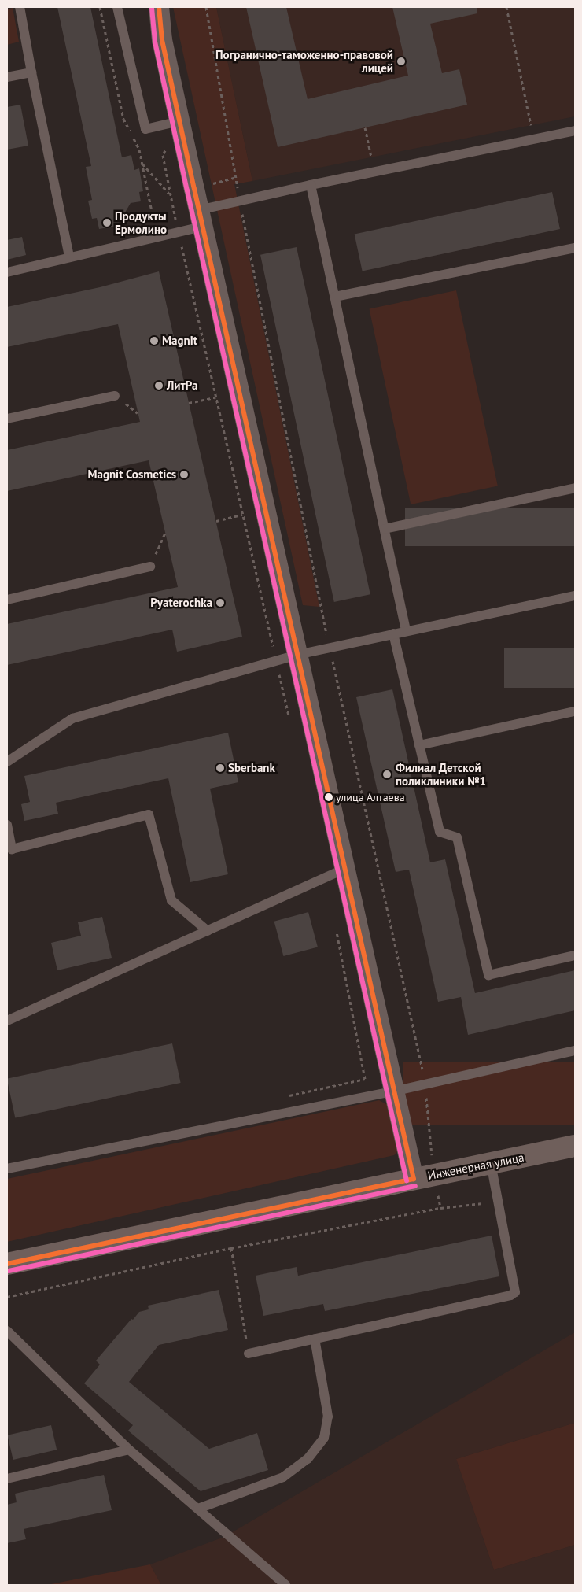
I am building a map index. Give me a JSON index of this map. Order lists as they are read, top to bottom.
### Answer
{
  "streets": {
    "main road": ["Инженерная улица"]
  },
  "places": [
    "Погранично-таможенно-правовой лицей",
    "Продукты Ермолино",
    "Magnit",
    "ЛитРа",
    "Magnit Cosmetics",
    "Pyaterochka",
    "Sberbank",
    "Филиал Детской поликлиники №1",
    "улица Алтаева"
  ]
}
